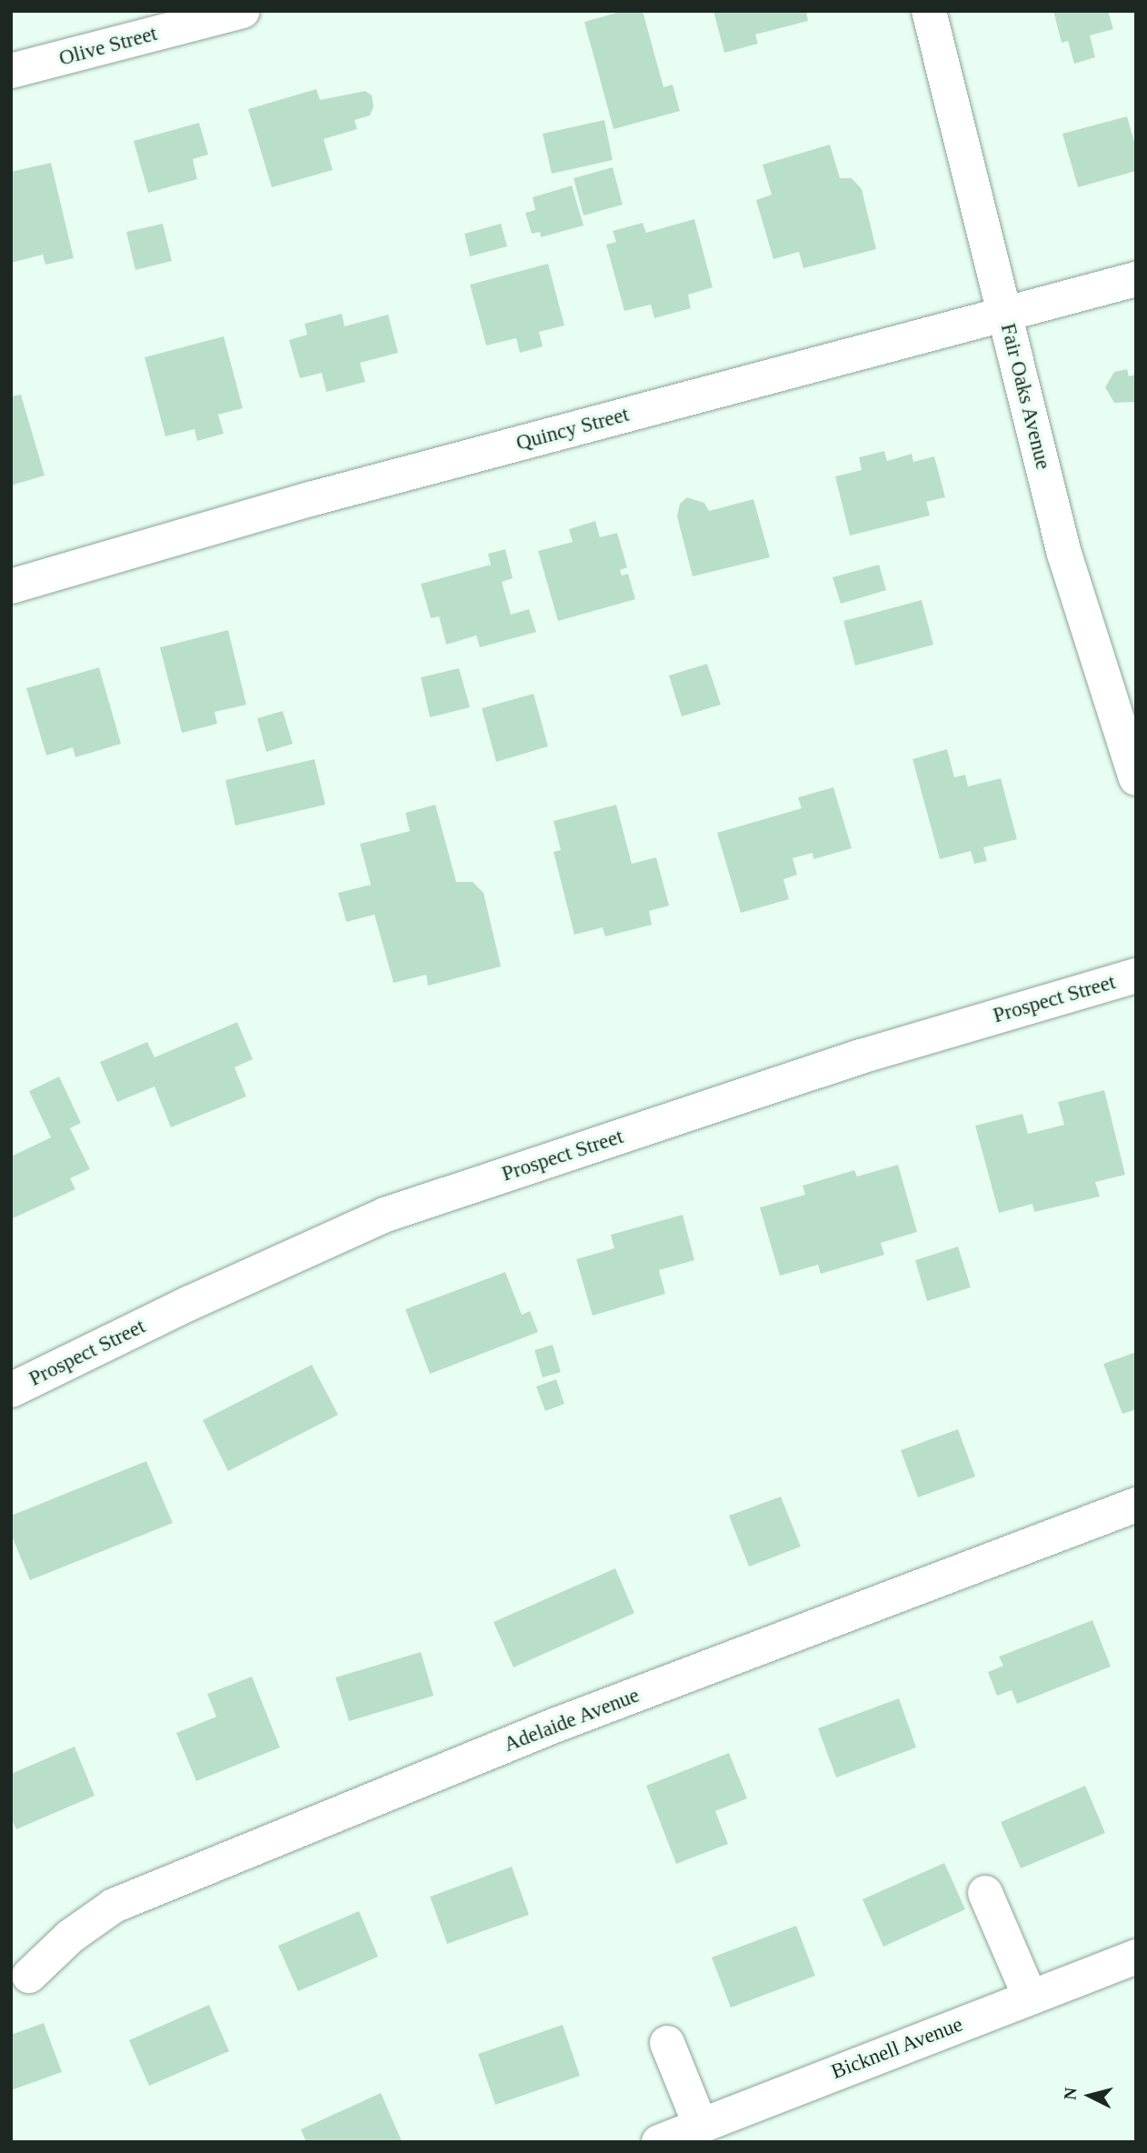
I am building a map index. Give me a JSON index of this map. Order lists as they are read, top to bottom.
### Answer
{
  "streets": {
    "street": [
      "Olive Street",
      "Fair Oaks Avenue",
      "Quincy Street",
      "Prospect Street",
      "Adelaide Avenue",
      "Bicknell Avenue"
    ]
  },
  "crossings": [
    ["Fair Oaks Avenue", "Quincy Street"]
  ],
  "north": "left"
}
